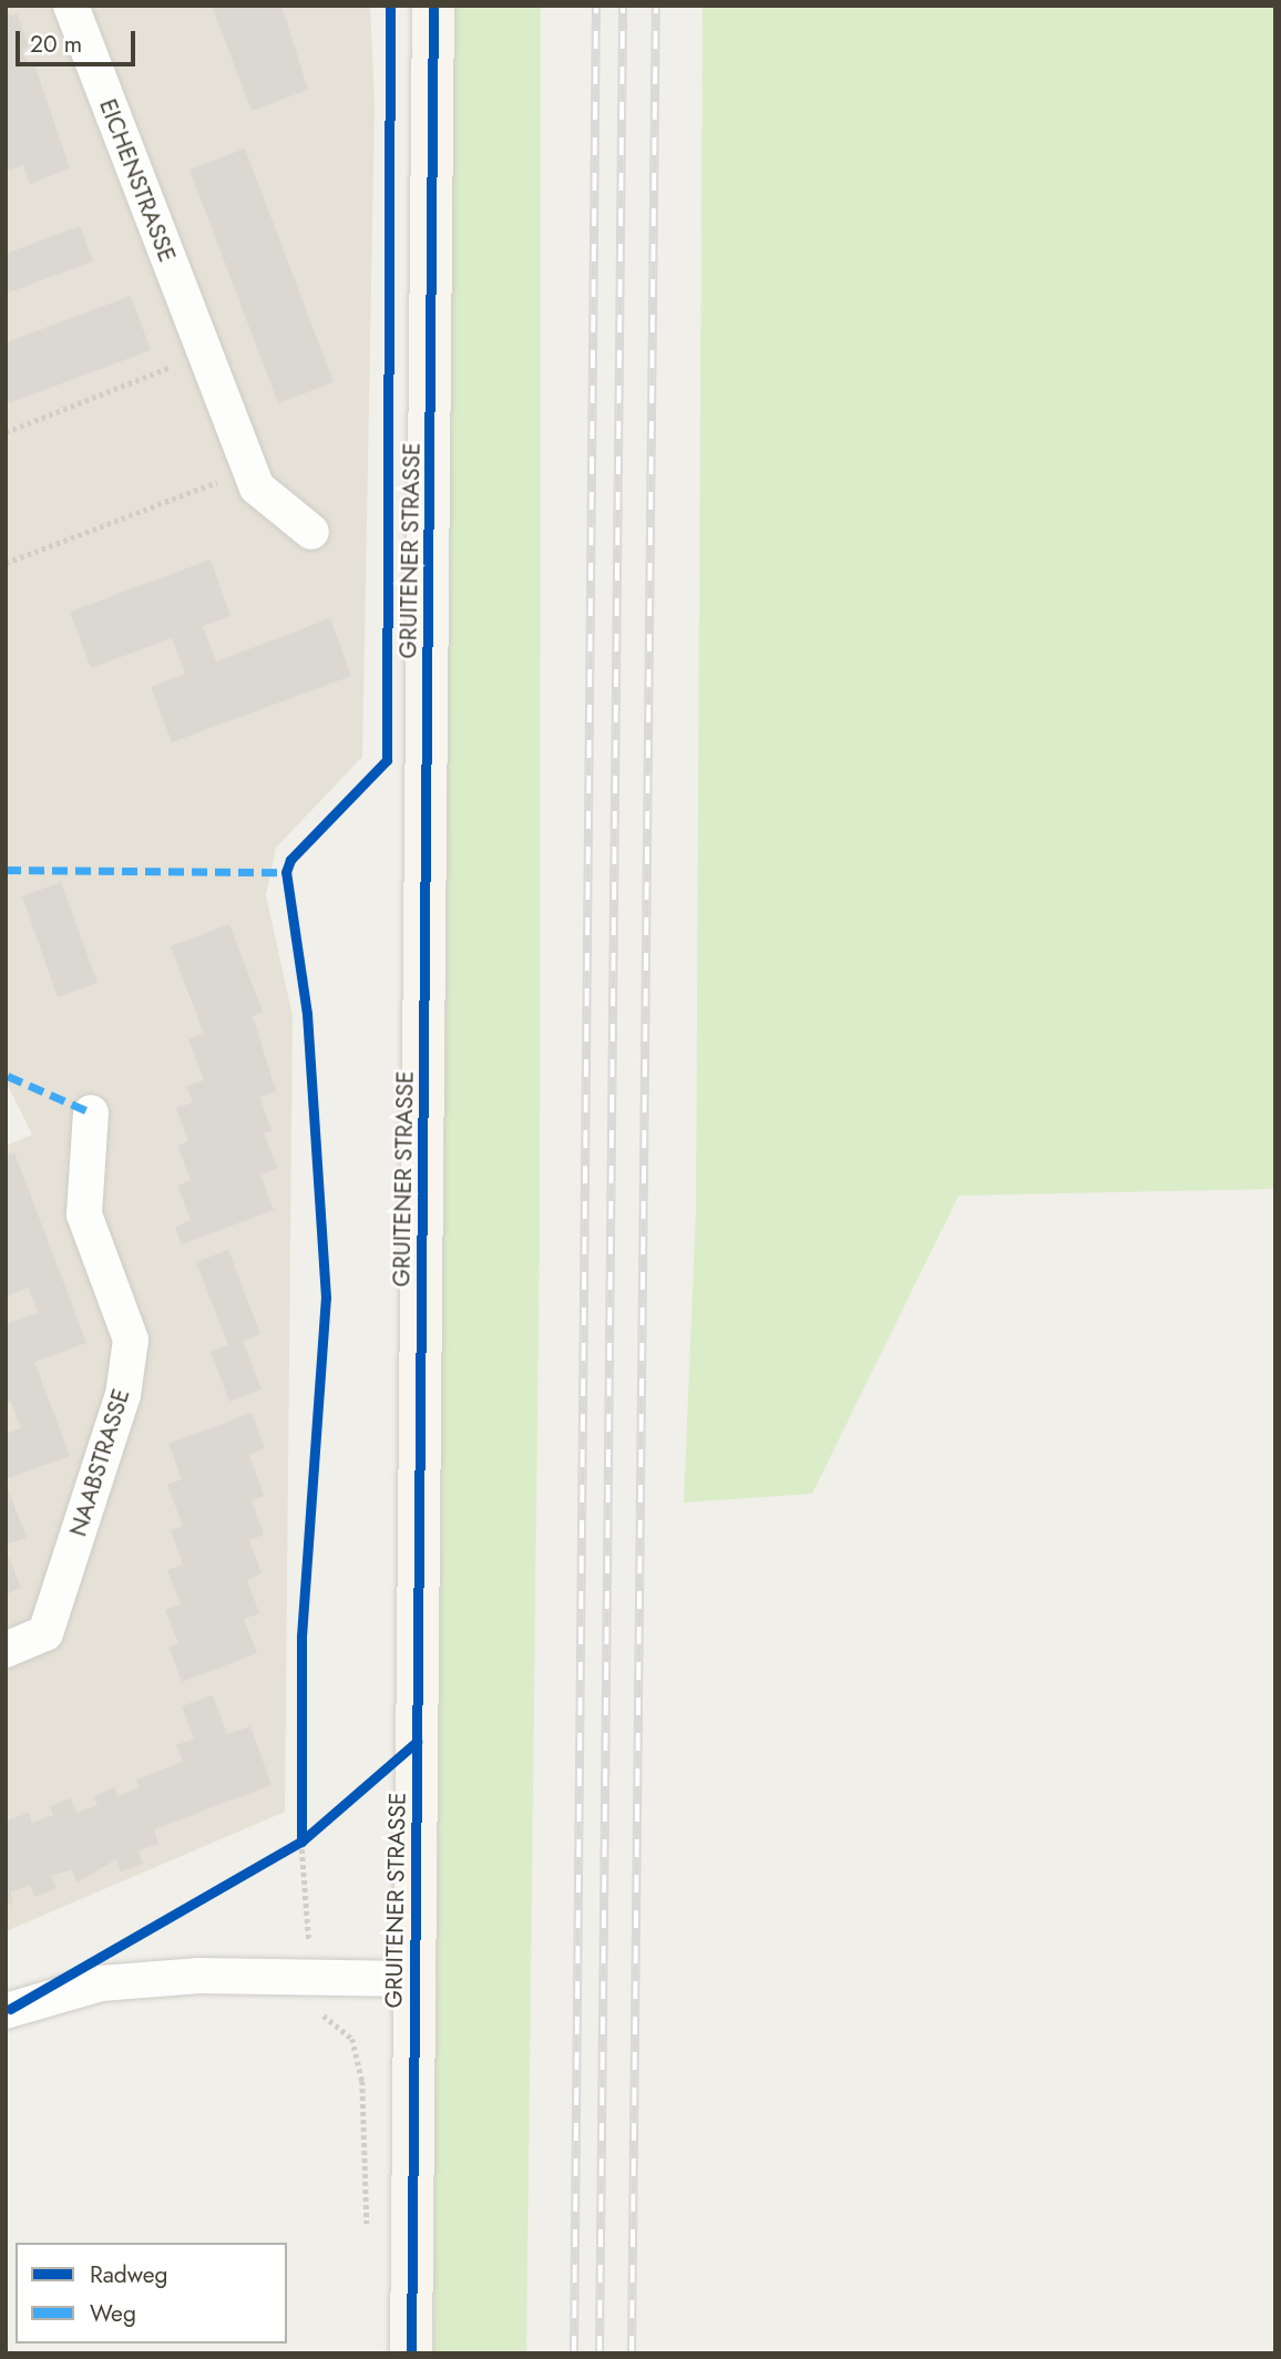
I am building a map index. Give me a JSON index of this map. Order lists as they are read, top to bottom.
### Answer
{
  "streets": {
    "main road": ["GRUITENER STRASSE"],
    "street": ["EICHENSTRASSE", "NAABSTRASSE"]
  },
  "legend": ["Radweg", "Weg"],
  "scale_bar": "20 m"
}
